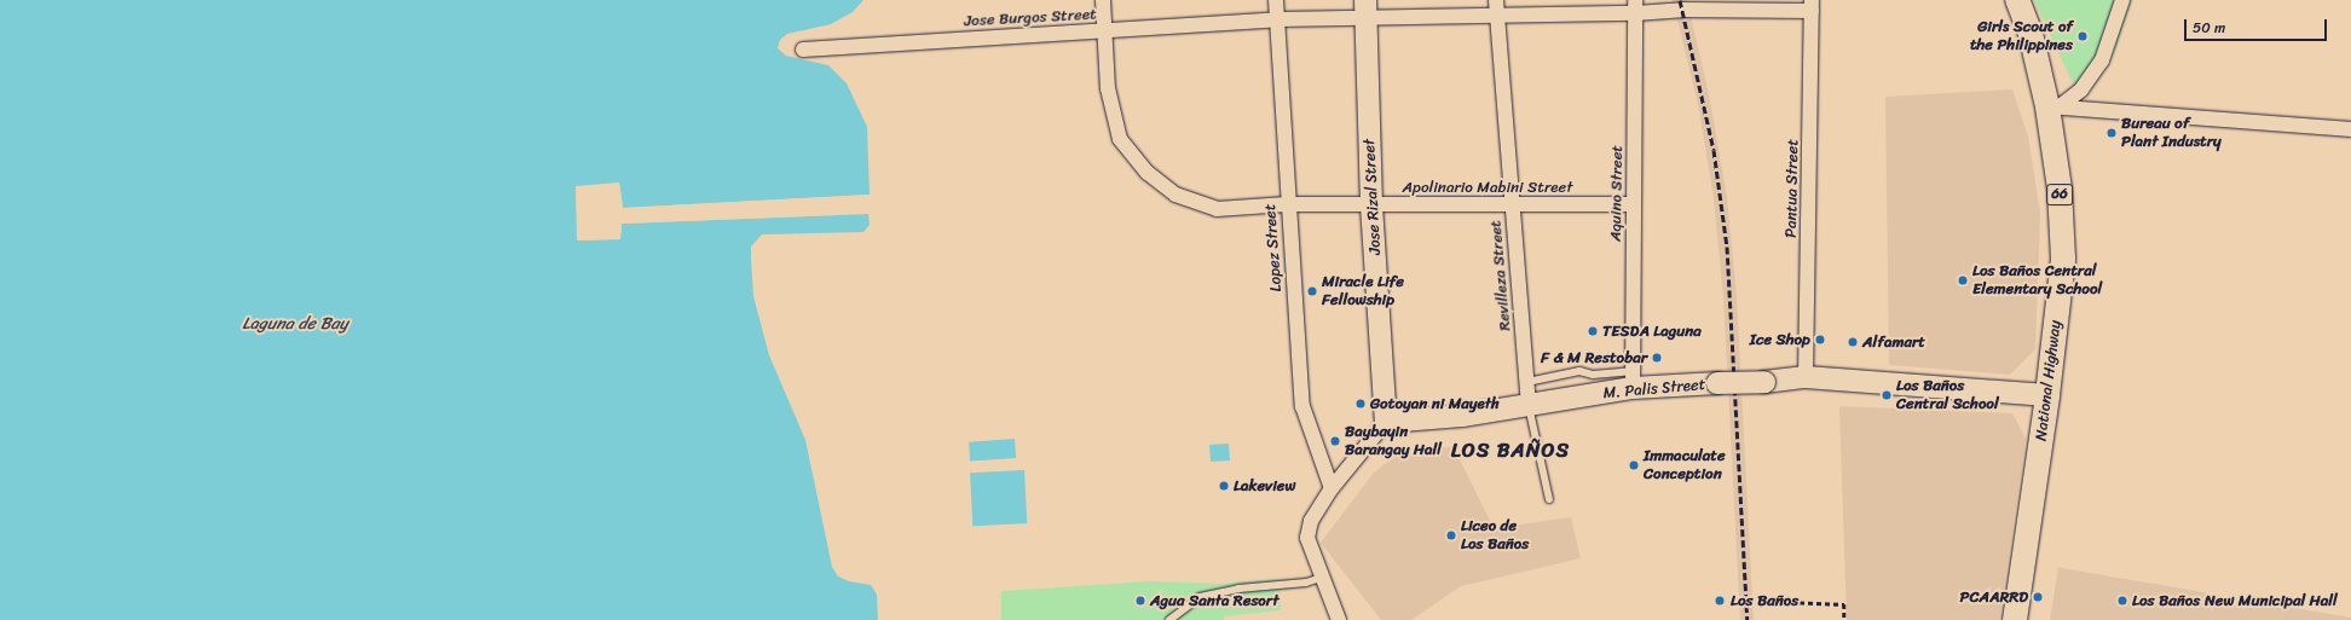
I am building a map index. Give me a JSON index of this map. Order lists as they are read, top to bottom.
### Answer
{
  "streets": {
    "main road": [
      "66",
      "Jose Rizal Street",
      "National Highway",
      "M. Palis Street"
    ],
    "street": [
      "Jose Burgos Street",
      "Apolinario Mabini Street",
      "Pantua Street",
      "Aquino Street",
      "Lopez Street",
      "Revilleza Street"
    ]
  },
  "crossings": [
    ["Jose Burgos Street", "Apolinario Mabini Street"],
    ["Jose Burgos Street", "Pantua Street"],
    ["Jose Burgos Street", "Aquino Street"],
    ["Jose Burgos Street", "Jose Rizal Street"],
    ["Jose Burgos Street", "Lopez Street"],
    ["Jose Burgos Street", "Revilleza Street"],
    ["Apolinario Mabini Street", "Aquino Street"],
    ["Apolinario Mabini Street", "Jose Rizal Street"],
    ["Apolinario Mabini Street", "Lopez Street"],
    ["Apolinario Mabini Street", "Revilleza Street"],
    ["Pantua Street", "M. Palis Street"],
    ["Aquino Street", "M. Palis Street"],
    ["Jose Rizal Street", "M. Palis Street"],
    ["Revilleza Street", "M. Palis Street"],
    ["National Highway", "M. Palis Street"]
  ],
  "districts": ["LOS BAÑOS"],
  "water": ["Laguna de Bay"],
  "places": [
    "Girls Scout of the Philippines",
    "Bureau of Plant Industry",
    "Los Baños Central Elementary School",
    "Miracle Life Fellowship",
    "TESDA Laguna",
    "Ice Shop",
    "Alfamart",
    "F & M Restobar",
    "Los Baños Central School",
    "Gotoyan ni Mayeth",
    "Baybayin Barangay Hall",
    "Immaculate Conception",
    "Lakeview",
    "Liceo de Los Baños",
    "PCAARRD",
    "Agua Santa Resort",
    "Los Baños",
    "Los Baños New Municipal Hall"
  ],
  "scale_bar": "50 m"
}
